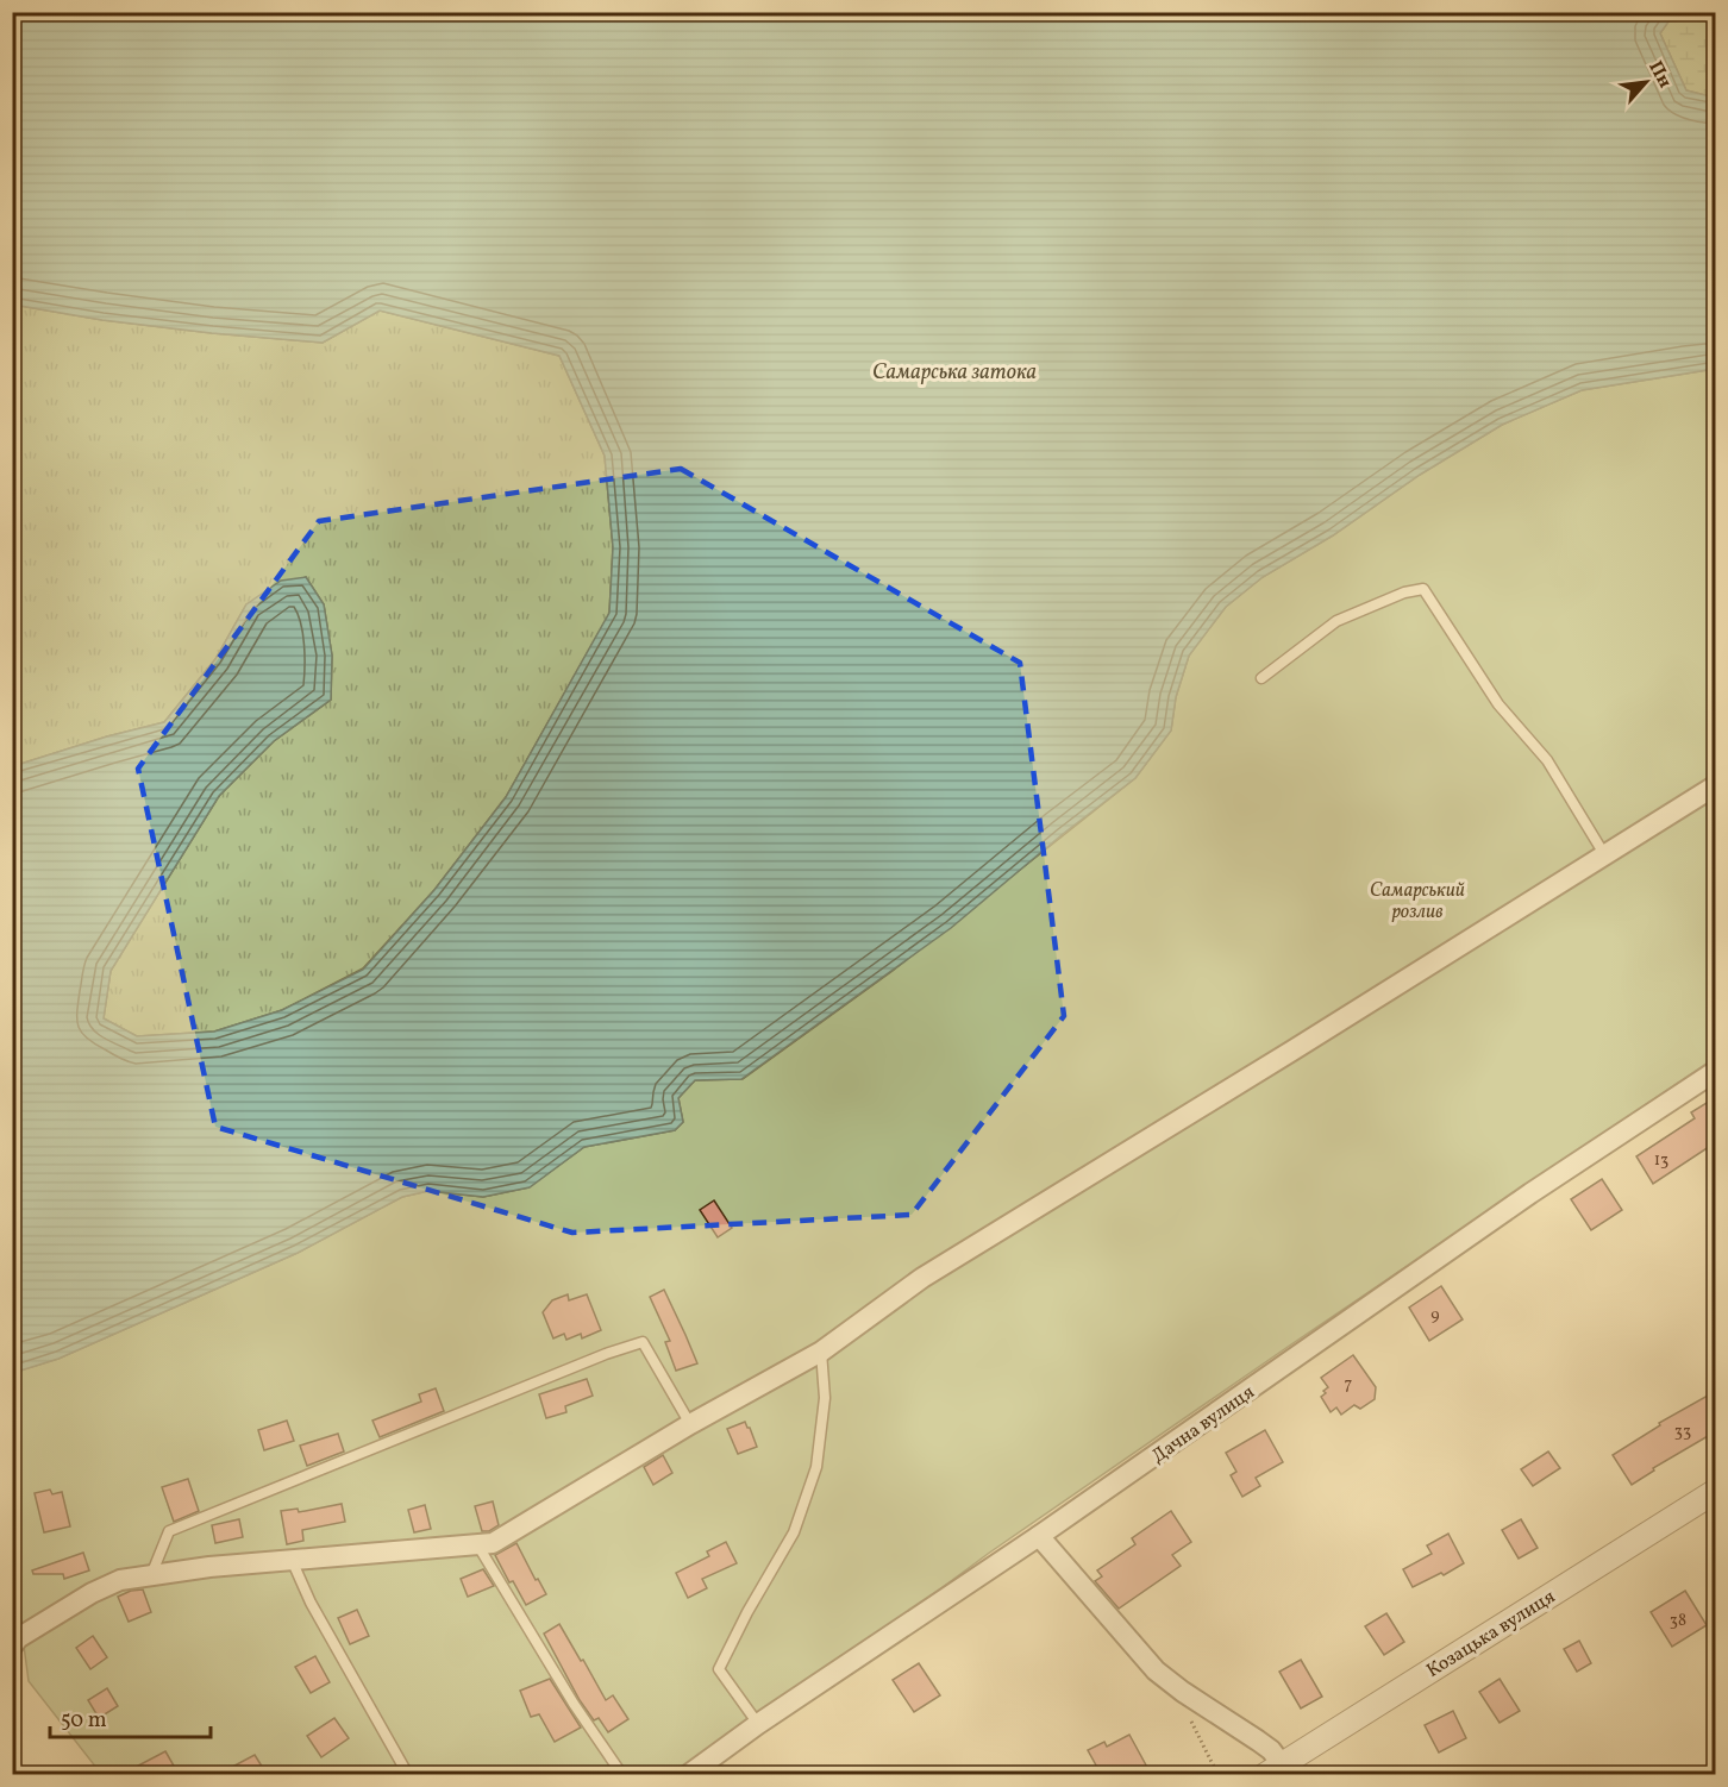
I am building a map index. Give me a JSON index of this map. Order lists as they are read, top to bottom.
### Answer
{
  "streets": {
    "street": ["Дачна вулиця", "Козацька вулиця"]
  },
  "water": ["Самарська затока"],
  "parks": ["Самарський розлив"],
  "house_numbers": [
    "13",
    "9",
    "7",
    "33",
    "38"
  ],
  "scale_bar": "50 m",
  "north": "top right"
}
